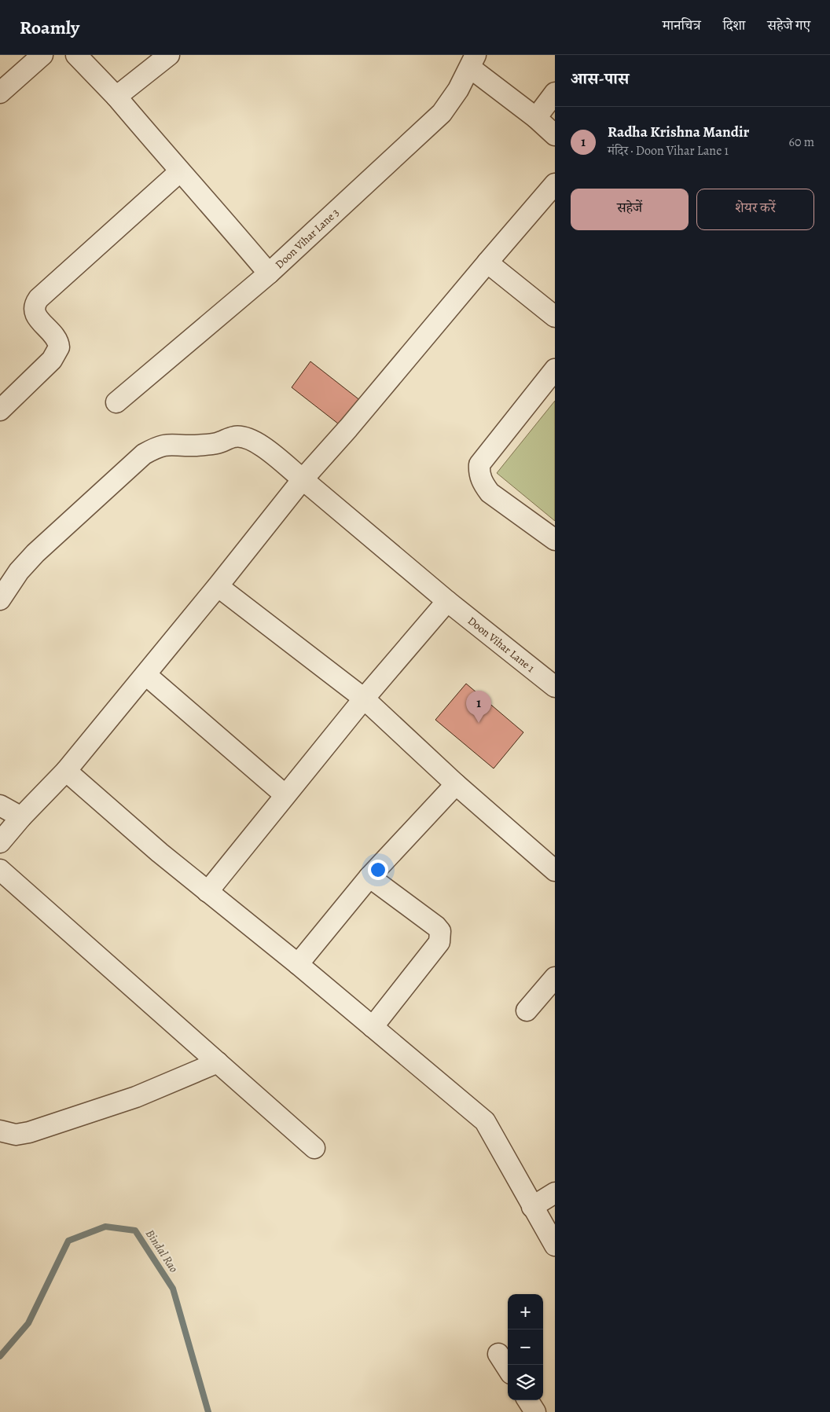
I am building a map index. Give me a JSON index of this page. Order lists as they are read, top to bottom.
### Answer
{
  "streets": {
    "street": ["Doon Vihar Lane 3", "Doon Vihar Lane 1"]
  },
  "water": ["Bindal Rao"],
  "page": {
    "header": "Roamly",
    "nav": ["मानचित्र", "दिशा", "सहेजे गए"],
    "heading": "आस-पास",
    "list": [
      {
        "mark": "1",
        "name": "Radha Krishna Mandir",
        "note": "मंदिर · Doon Vihar Lane 1",
        "value": "60 m"
      }
    ],
    "buttons": ["सहेजें", "शेयर करें"],
    "pins": "1",
    "map_buttons": ["+", "−"]
  }
}
